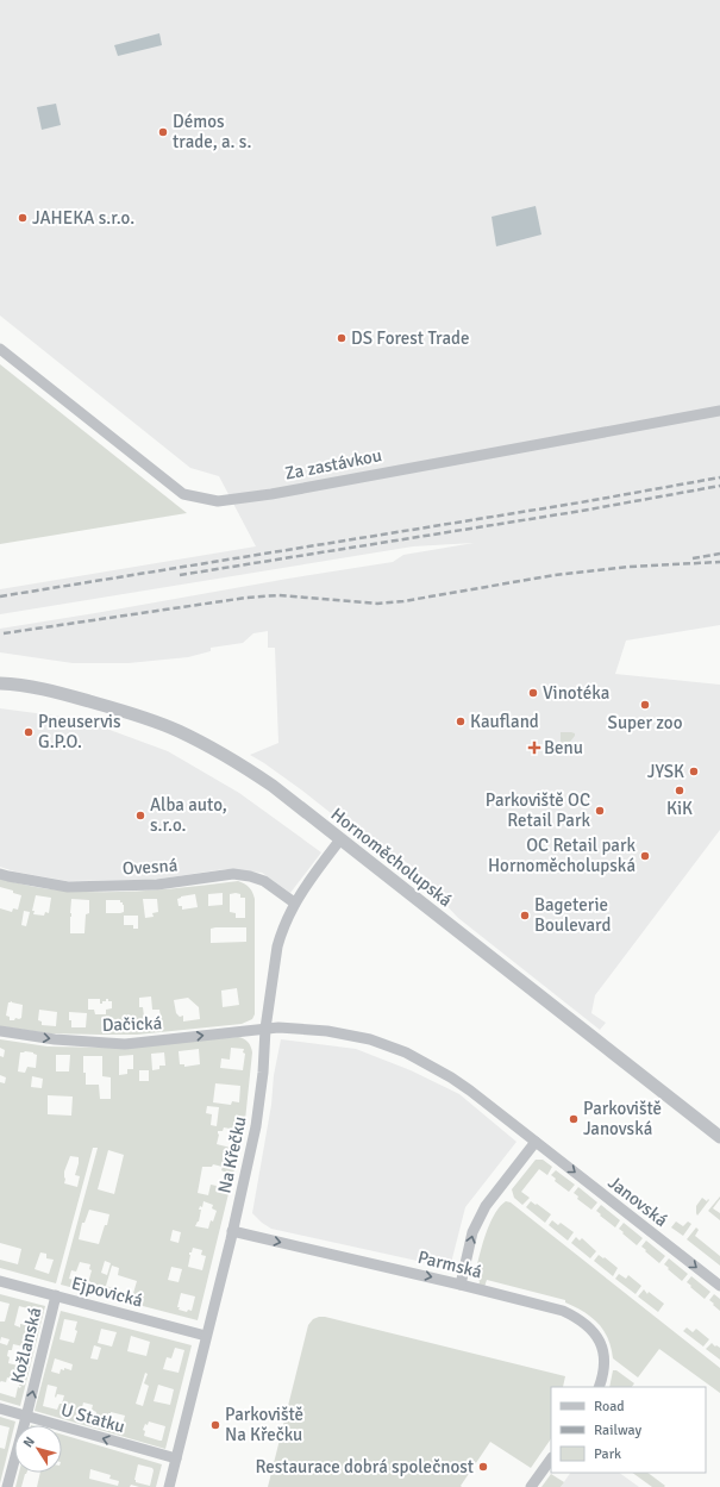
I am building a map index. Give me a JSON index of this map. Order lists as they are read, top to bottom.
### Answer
{
  "streets": {
    "street": [
      "Za zastávkou",
      "Hornoměcholupská",
      "Ovesná",
      "Dačická",
      "Na Křečku",
      "Janovská",
      "Parmská",
      "Ejpovická",
      "Kožlanská",
      "U Statku"
    ]
  },
  "crossings": [
    ["Hornoměcholupská", "Na Křečku"],
    ["Ovesná", "Na Křečku"],
    ["Dačická", "Na Křečku"],
    ["Dačická", "Janovská"],
    ["Na Křečku", "Parmská"],
    ["Na Křečku", "Ejpovická"],
    ["Na Křečku", "U Statku"],
    ["Ejpovická", "Kožlanská"],
    ["Kožlanská", "U Statku"]
  ],
  "one_way": [
    "Dačická",
    "Janovská",
    "Parmská",
    "Kožlanská",
    "U Statku"
  ],
  "places": {
    "other": [
      "Démos trade, a. s.",
      "JAHEKA s.r.o.",
      "DS Forest Trade",
      "Vinotéka",
      "Super zoo",
      "Kaufland",
      "Pneuservis G.P.O.",
      "JYSK",
      "KiK",
      "Parkoviště OC Retail Park",
      "Alba auto, s.r.o.",
      "OC Retail park Hornoměcholupská",
      "Bageterie Boulevard",
      "Parkoviště Janovská",
      "Parkoviště Na Křečku",
      "Restaurace dobrá společnost"
    ],
    "health": ["Benu"]
  },
  "legend": ["Road", "Railway", "Park"],
  "north": "top left"
}
